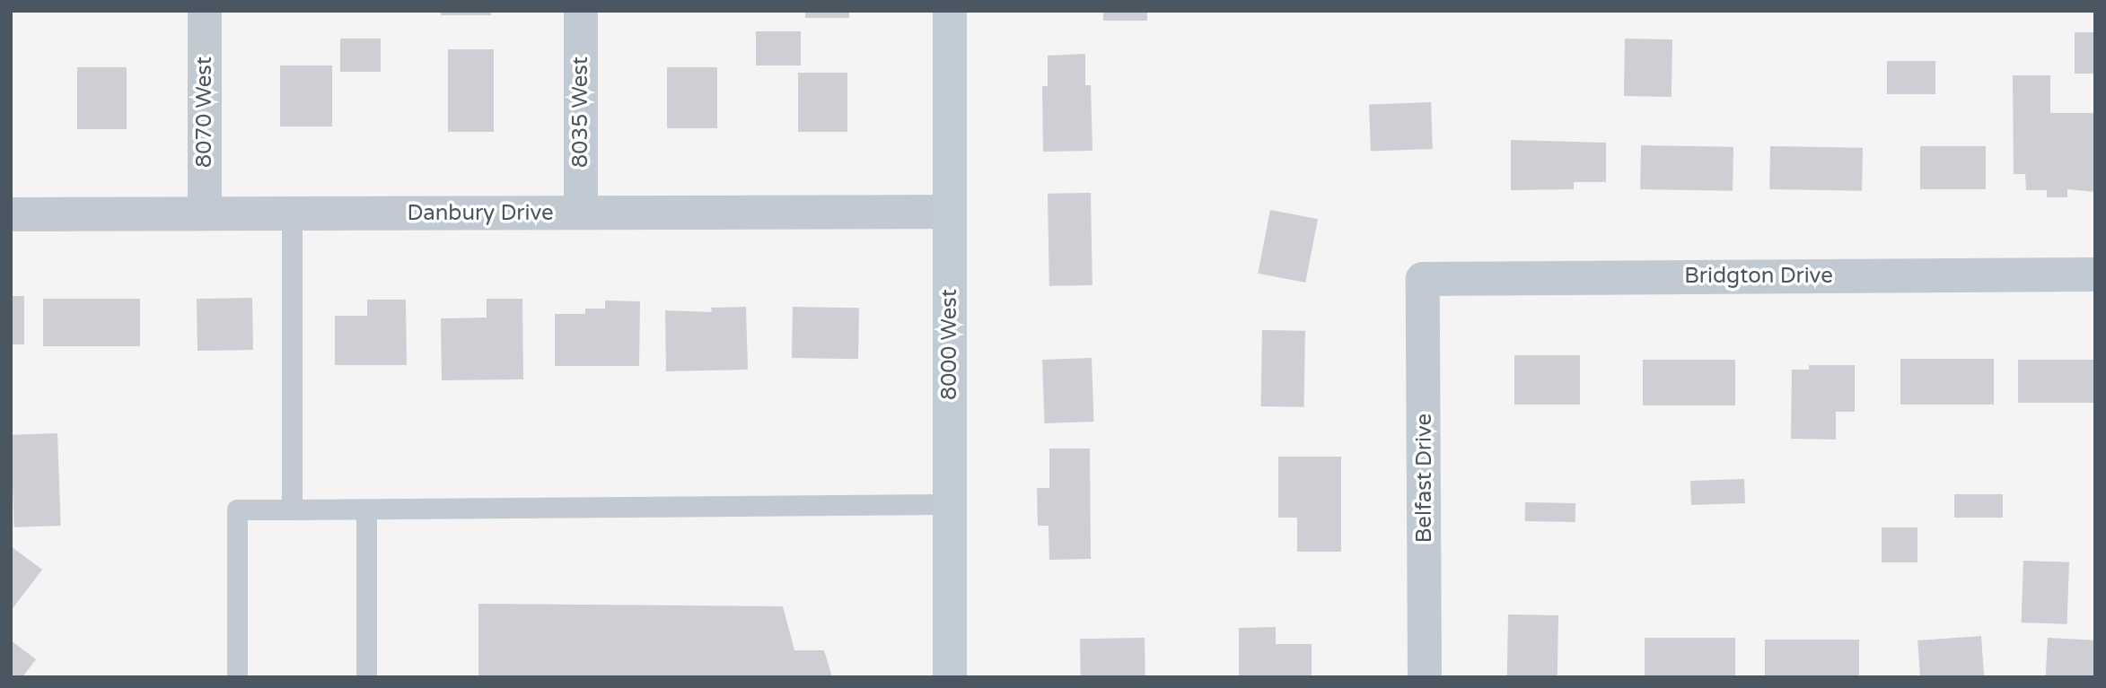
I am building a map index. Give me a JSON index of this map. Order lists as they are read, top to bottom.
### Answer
{
  "streets": {
    "street": [
      "8070 West",
      "8035 West",
      "Danbury Drive",
      "Bridgton Drive",
      "8000 West",
      "Belfast Drive"
    ]
  },
  "crossings": [
    ["8070 West", "Danbury Drive"],
    ["8035 West", "Danbury Drive"],
    ["Danbury Drive", "8000 West"],
    ["Bridgton Drive", "Belfast Drive"]
  ]
}
